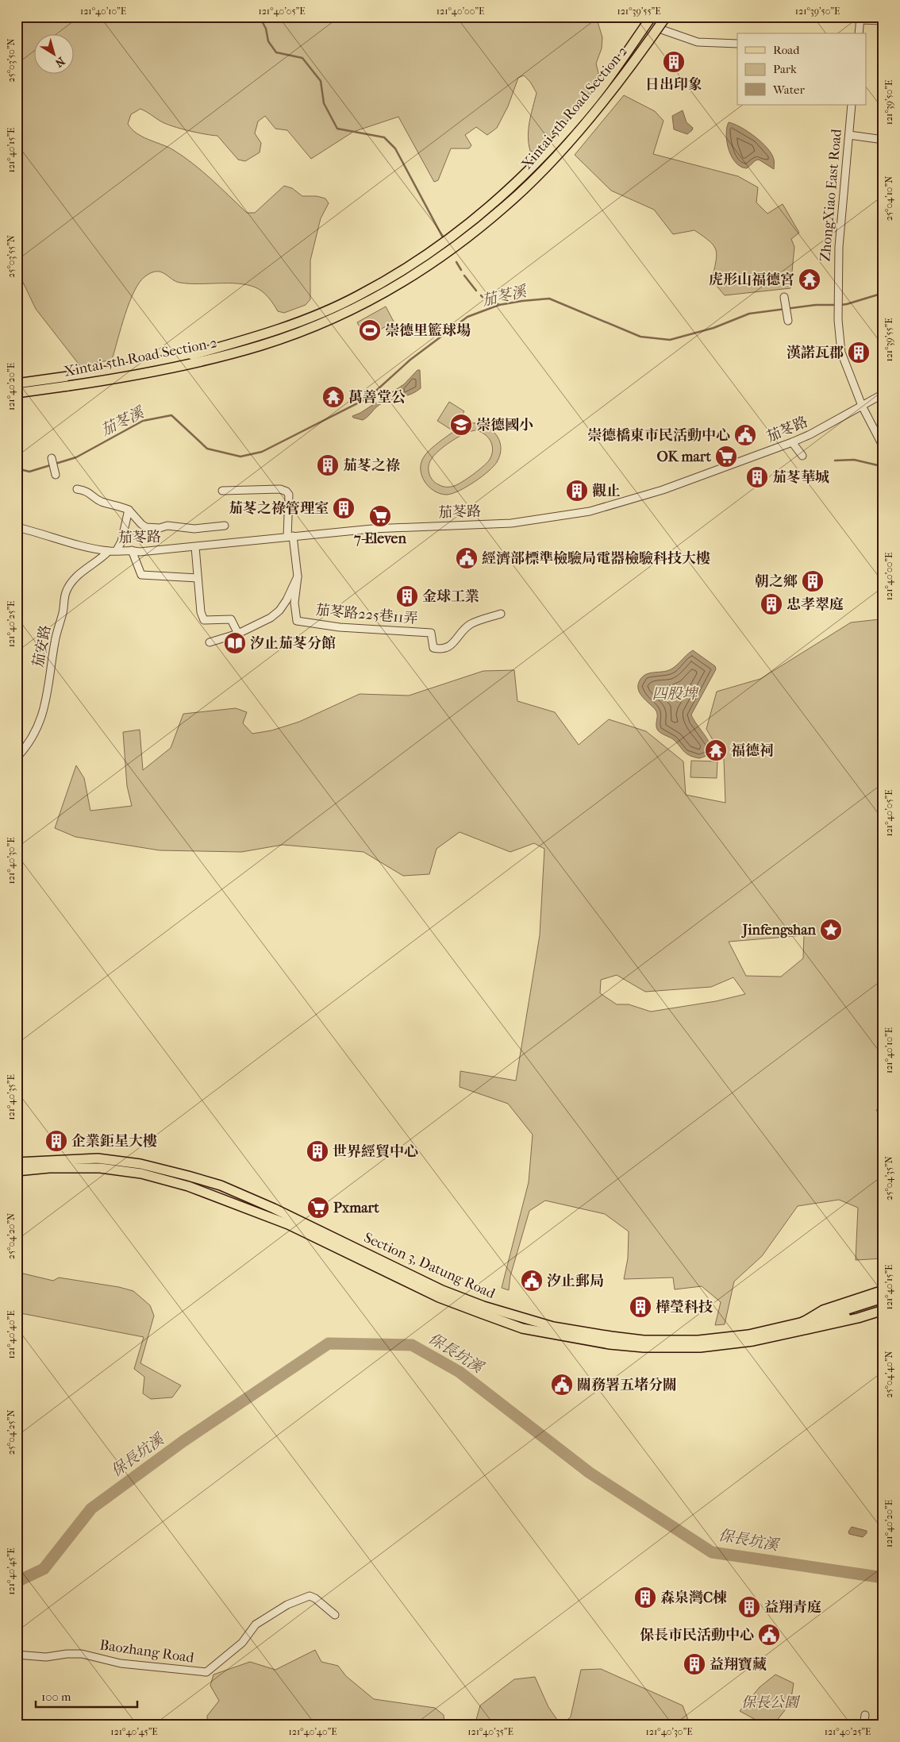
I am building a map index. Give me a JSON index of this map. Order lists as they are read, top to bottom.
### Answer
{
  "streets": {
    "main road": ["Xintai 5th Road Section 2", "Section 3, Datung Road"],
    "street": [
      "ZhongXiao East Road",
      "茄苳路",
      "茄苳路225巷11弄",
      "茄安路",
      "Baozhang Road"
    ]
  },
  "crossings": [
    ["ZhongXiao East Road", "茄苳路"],
    ["茄苳路", "茄安路"]
  ],
  "water": ["茄苳溪", "四股埤", "保長坑溪"],
  "parks": ["保長公園"],
  "places": {
    "building": [
      "日出印象",
      "漢諾瓦郡",
      "茄苳之祿",
      "茄苳華城",
      "觀止",
      "茄苳之祿管理室",
      "朝之鄉",
      "金球工業",
      "忠孝翠庭",
      "企業鉅星大樓",
      "世界經貿中心",
      "樺瑩科技",
      "森泉灣C棟",
      "益翔青庭",
      "益翔寶藏"
    ],
    "temple": ["虎形山福德宮", "萬善堂公", "福德祠"],
    "sports": ["崇德里籃球場"],
    "school or university": ["崇德國小"],
    "public building": [
      "崇德橋東市民活動中心",
      "經濟部標準檢驗局電器檢驗科技大樓",
      "汐止郵局",
      "關務署五堵分關",
      "保長市民活動中心"
    ],
    "supermarket": ["OK mart", "7-Eleven", "Pxmart"],
    "library": ["汐止茄苳分館"],
    "place": ["Jinfengshan"]
  },
  "legend": ["Road", "Park", "Water"],
  "scale_bar": "100 m",
  "north": "bottom right",
  "coordinates": [
    "121°40'10\"E",
    "121°40'05\"E",
    "121°40'00\"E",
    "121°39'55\"E",
    "121°39'50\"E",
    "25°03'50\"N",
    "121°40'15\"E",
    "25°04'10\"N",
    "25°03'55\"N",
    "121°40'20\"E",
    "121°40'25\"E",
    "121°40'30\"E",
    "121°40'35\"E",
    "25°04'35\"N",
    "25°04'20\"N",
    "121°40'40\"E",
    "25°04'40\"N",
    "25°04'25\"N",
    "121°40'45\"E"
  ]
}
